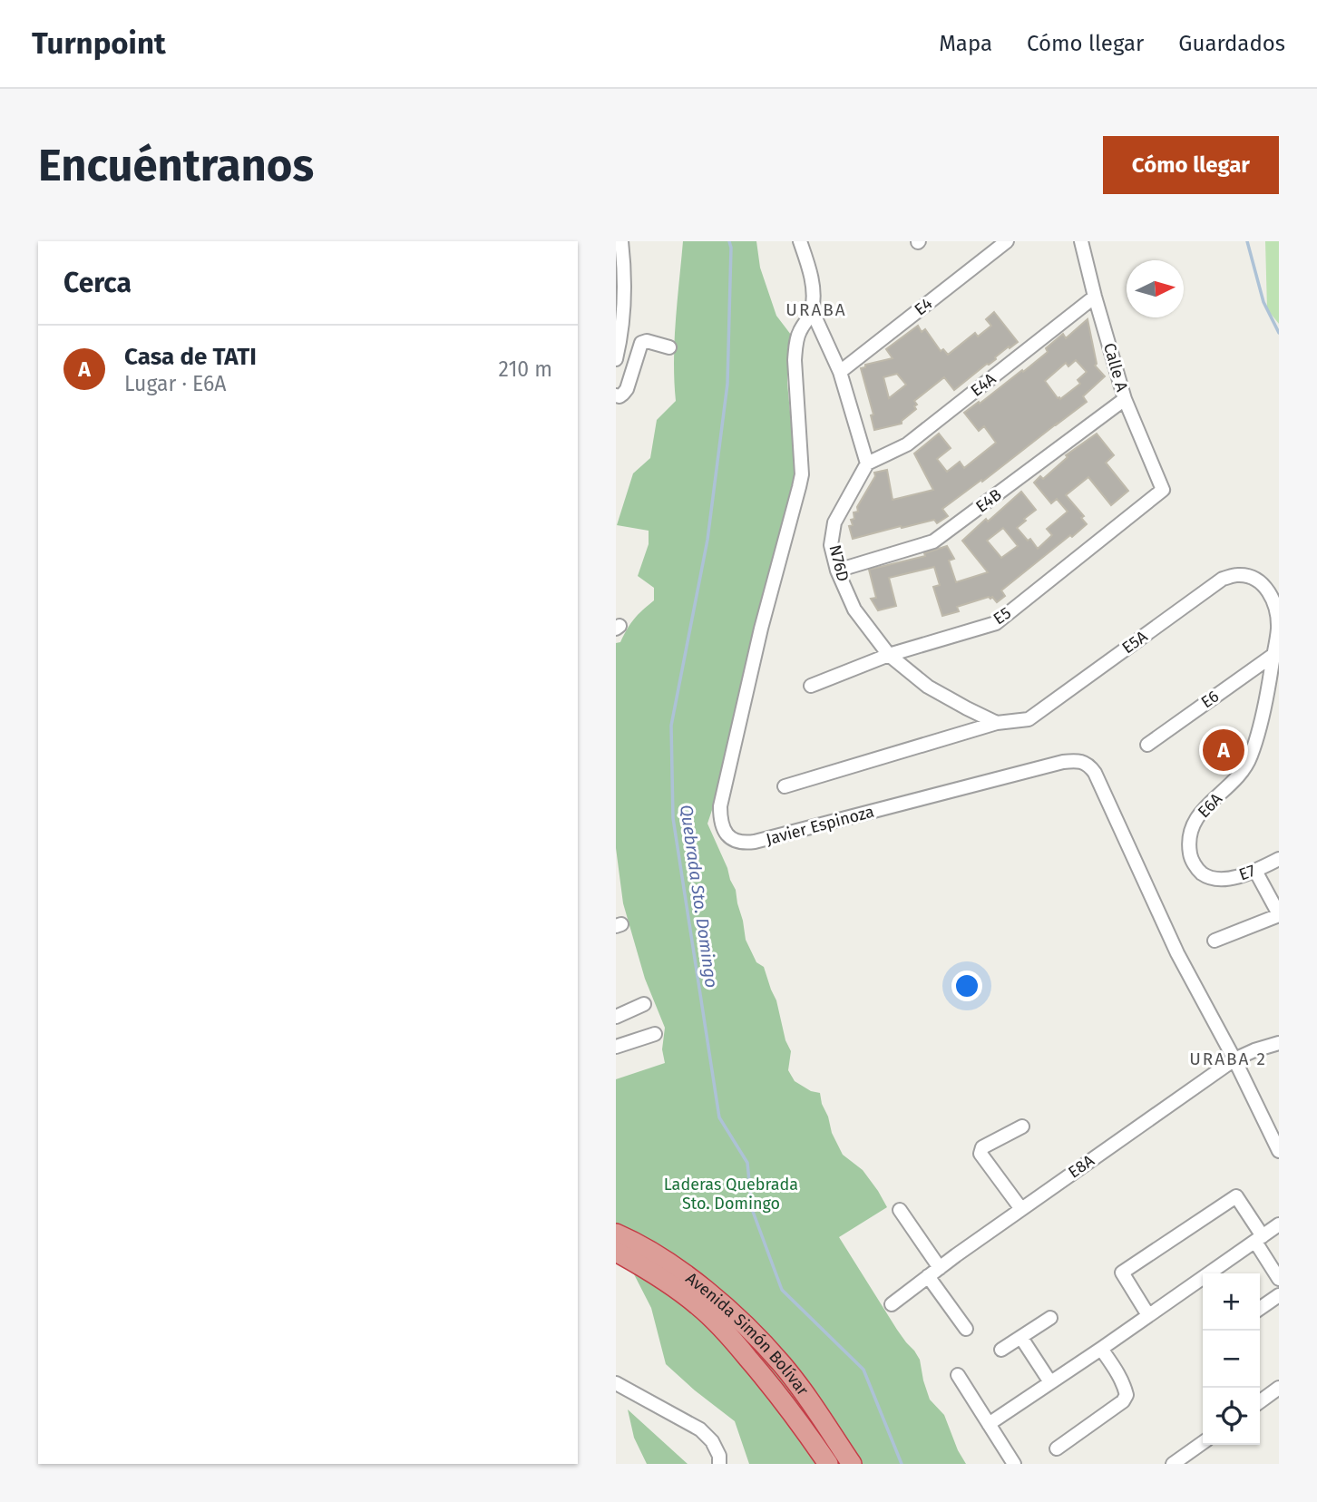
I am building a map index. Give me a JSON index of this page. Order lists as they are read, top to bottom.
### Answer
{
  "streets": {
    "highway": ["Avenida Simón Bolívar"],
    "street": [
      "E4",
      "Calle A",
      "E4A",
      "E4B",
      "N76D",
      "E5",
      "E5A",
      "E6",
      "E6A",
      "Javier Espinoza",
      "E7",
      "E8A"
    ]
  },
  "crossings": [
    ["Calle A", "E4A"],
    ["Calle A", "E4B"],
    ["Calle A", "E5"],
    ["E4A", "N76D"],
    ["E4B", "N76D"],
    ["N76D", "E5"],
    ["N76D", "E5A"],
    ["E5A", "E6"],
    ["E5A", "E6A"],
    ["E6", "E6A"],
    ["E6A", "E7"],
    ["Javier Espinoza", "E8A"]
  ],
  "districts": ["URABA", "URABA 2"],
  "water": ["Quebrada Sto. Domingo"],
  "parks": ["Laderas Quebrada Sto. Domingo"],
  "north": "right",
  "page": {
    "header": "Turnpoint",
    "nav": ["Mapa", "Cómo llegar", "Guardados"],
    "buttons": "Cómo llegar",
    "title": "Encuéntranos",
    "heading": "Cerca",
    "list": [
      {
        "mark": "A",
        "name": "Casa de TATI",
        "note": "Lugar · E6A",
        "value": "210 m"
      }
    ],
    "pins": "A",
    "map_buttons": ["+", "−"]
  }
}
